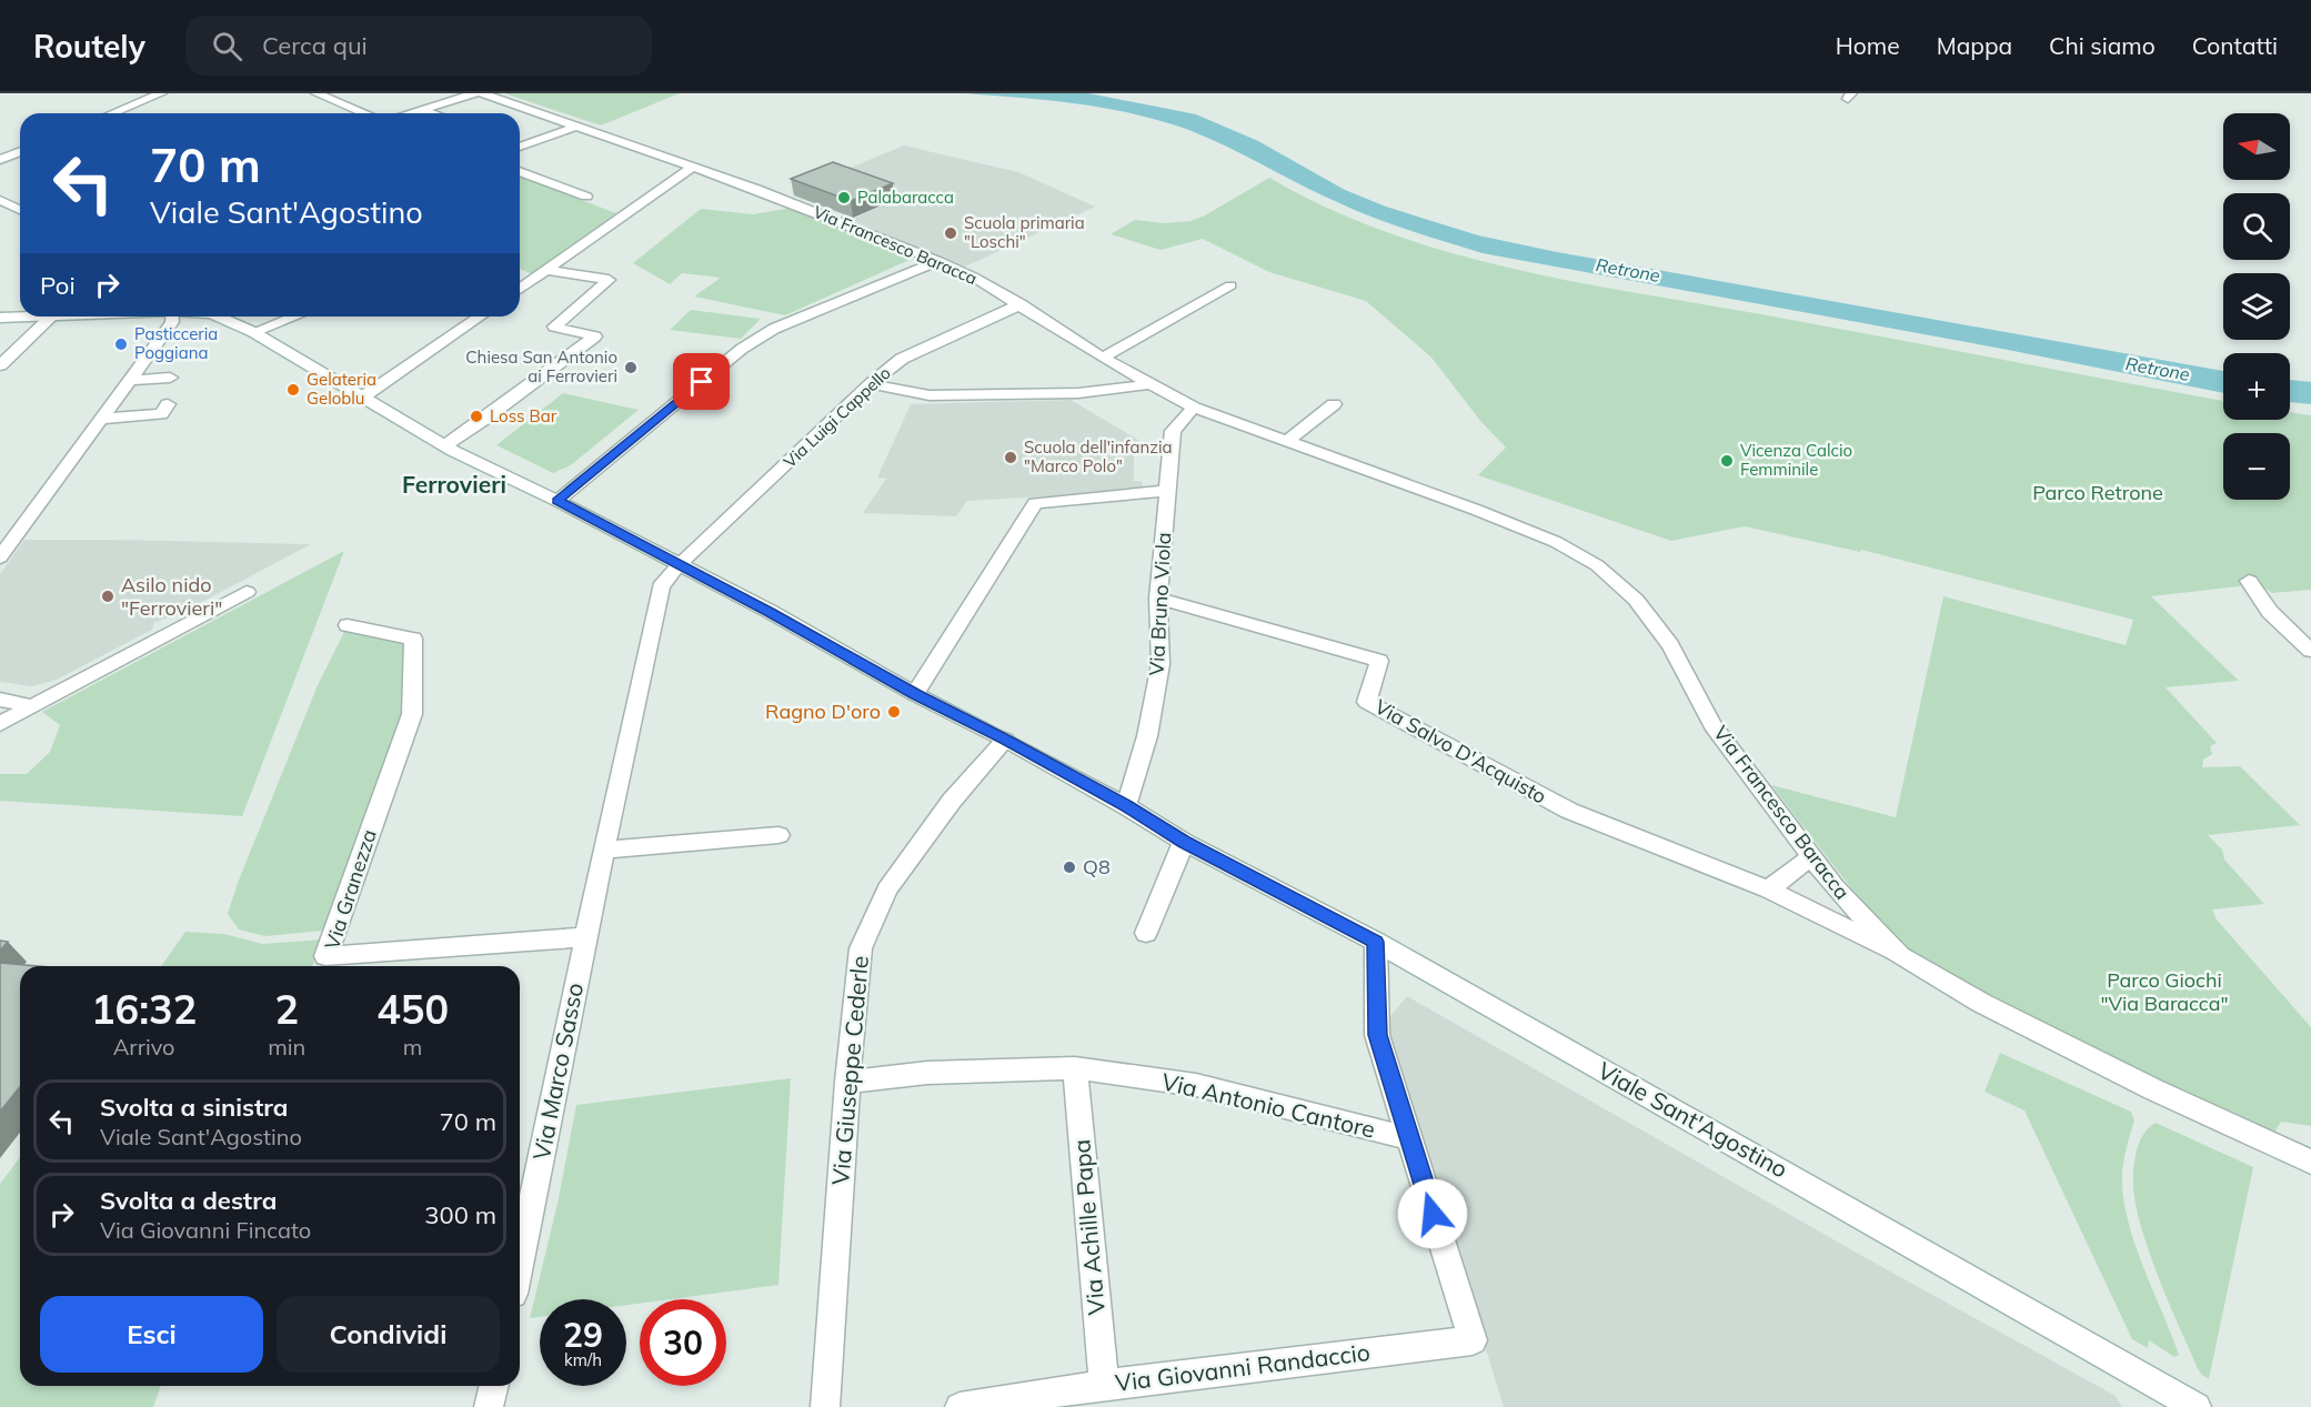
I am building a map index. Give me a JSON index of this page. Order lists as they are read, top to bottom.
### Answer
{
  "streets": {
    "street": [
      "Via Francesco Baracca",
      "Via Luigi Cappello",
      "Via Bruno Viola",
      "Via Salvo D'Acquisto",
      "Via Granezza",
      "Via Giuseppe Cederle",
      "Via Marco Sasso",
      "Via Antonio Cantore",
      "Viale Sant'Agostino",
      "Via Achille Papa",
      "Via Giovanni Randaccio"
    ]
  },
  "crossings": [
    ["Via Francesco Baracca", "Via Luigi Cappello"],
    ["Via Francesco Baracca", "Via Bruno Viola"],
    ["Via Luigi Cappello", "Via Marco Sasso"],
    ["Via Luigi Cappello", "Viale Sant'Agostino"],
    ["Via Bruno Viola", "Via Salvo D'Acquisto"],
    ["Via Bruno Viola", "Viale Sant'Agostino"],
    ["Via Granezza", "Via Marco Sasso"],
    ["Via Giuseppe Cederle", "Via Antonio Cantore"],
    ["Via Giuseppe Cederle", "Viale Sant'Agostino"],
    ["Via Marco Sasso", "Viale Sant'Agostino"],
    ["Via Antonio Cantore", "Via Achille Papa"],
    ["Via Antonio Cantore", "Via Giovanni Randaccio"],
    ["Via Achille Papa", "Via Giovanni Randaccio"]
  ],
  "districts": ["Ferrovieri"],
  "water": ["Retrone"],
  "parks": ["Parco Retrone", "Parco Giochi \"Via Baracca\""],
  "places": [
    "Palabaracca",
    "Scuola primaria \"Loschi\"",
    "Pasticceria Poggiana",
    "Chiesa San Antonio ai Ferrovieri",
    "Gelateria Geloblu",
    "Loss Bar",
    "Scuola dell'infanzia \"Marco Polo\"",
    "Vicenza Calcio Femminile",
    "Asilo nido \"Ferrovieri\"",
    "Ragno D'oro",
    "Q8"
  ],
  "north": "left",
  "page": {
    "header": "Routely",
    "search": "Cerca qui",
    "nav": [
      "Home",
      "Mappa",
      "Chi siamo",
      "Contatti"
    ],
    "map_buttons": ["+", "−"],
    "turn": ["70 m", "Viale Sant'Agostino"],
    "then": "Poi",
    "eta": [
      "16:32",
      "Arrivo",
      "2",
      "min",
      "450",
      "m"
    ],
    "list": [
      {
        "name": "Svolta a sinistra",
        "note": "Viale Sant'Agostino",
        "value": "70 m"
      },
      {
        "name": "Svolta a destra",
        "note": "Via Giovanni Fincato",
        "value": "300 m"
      }
    ],
    "buttons": ["Esci", "Condividi"],
    "speed": "29 km/h",
    "limit": "30"
  }
}
